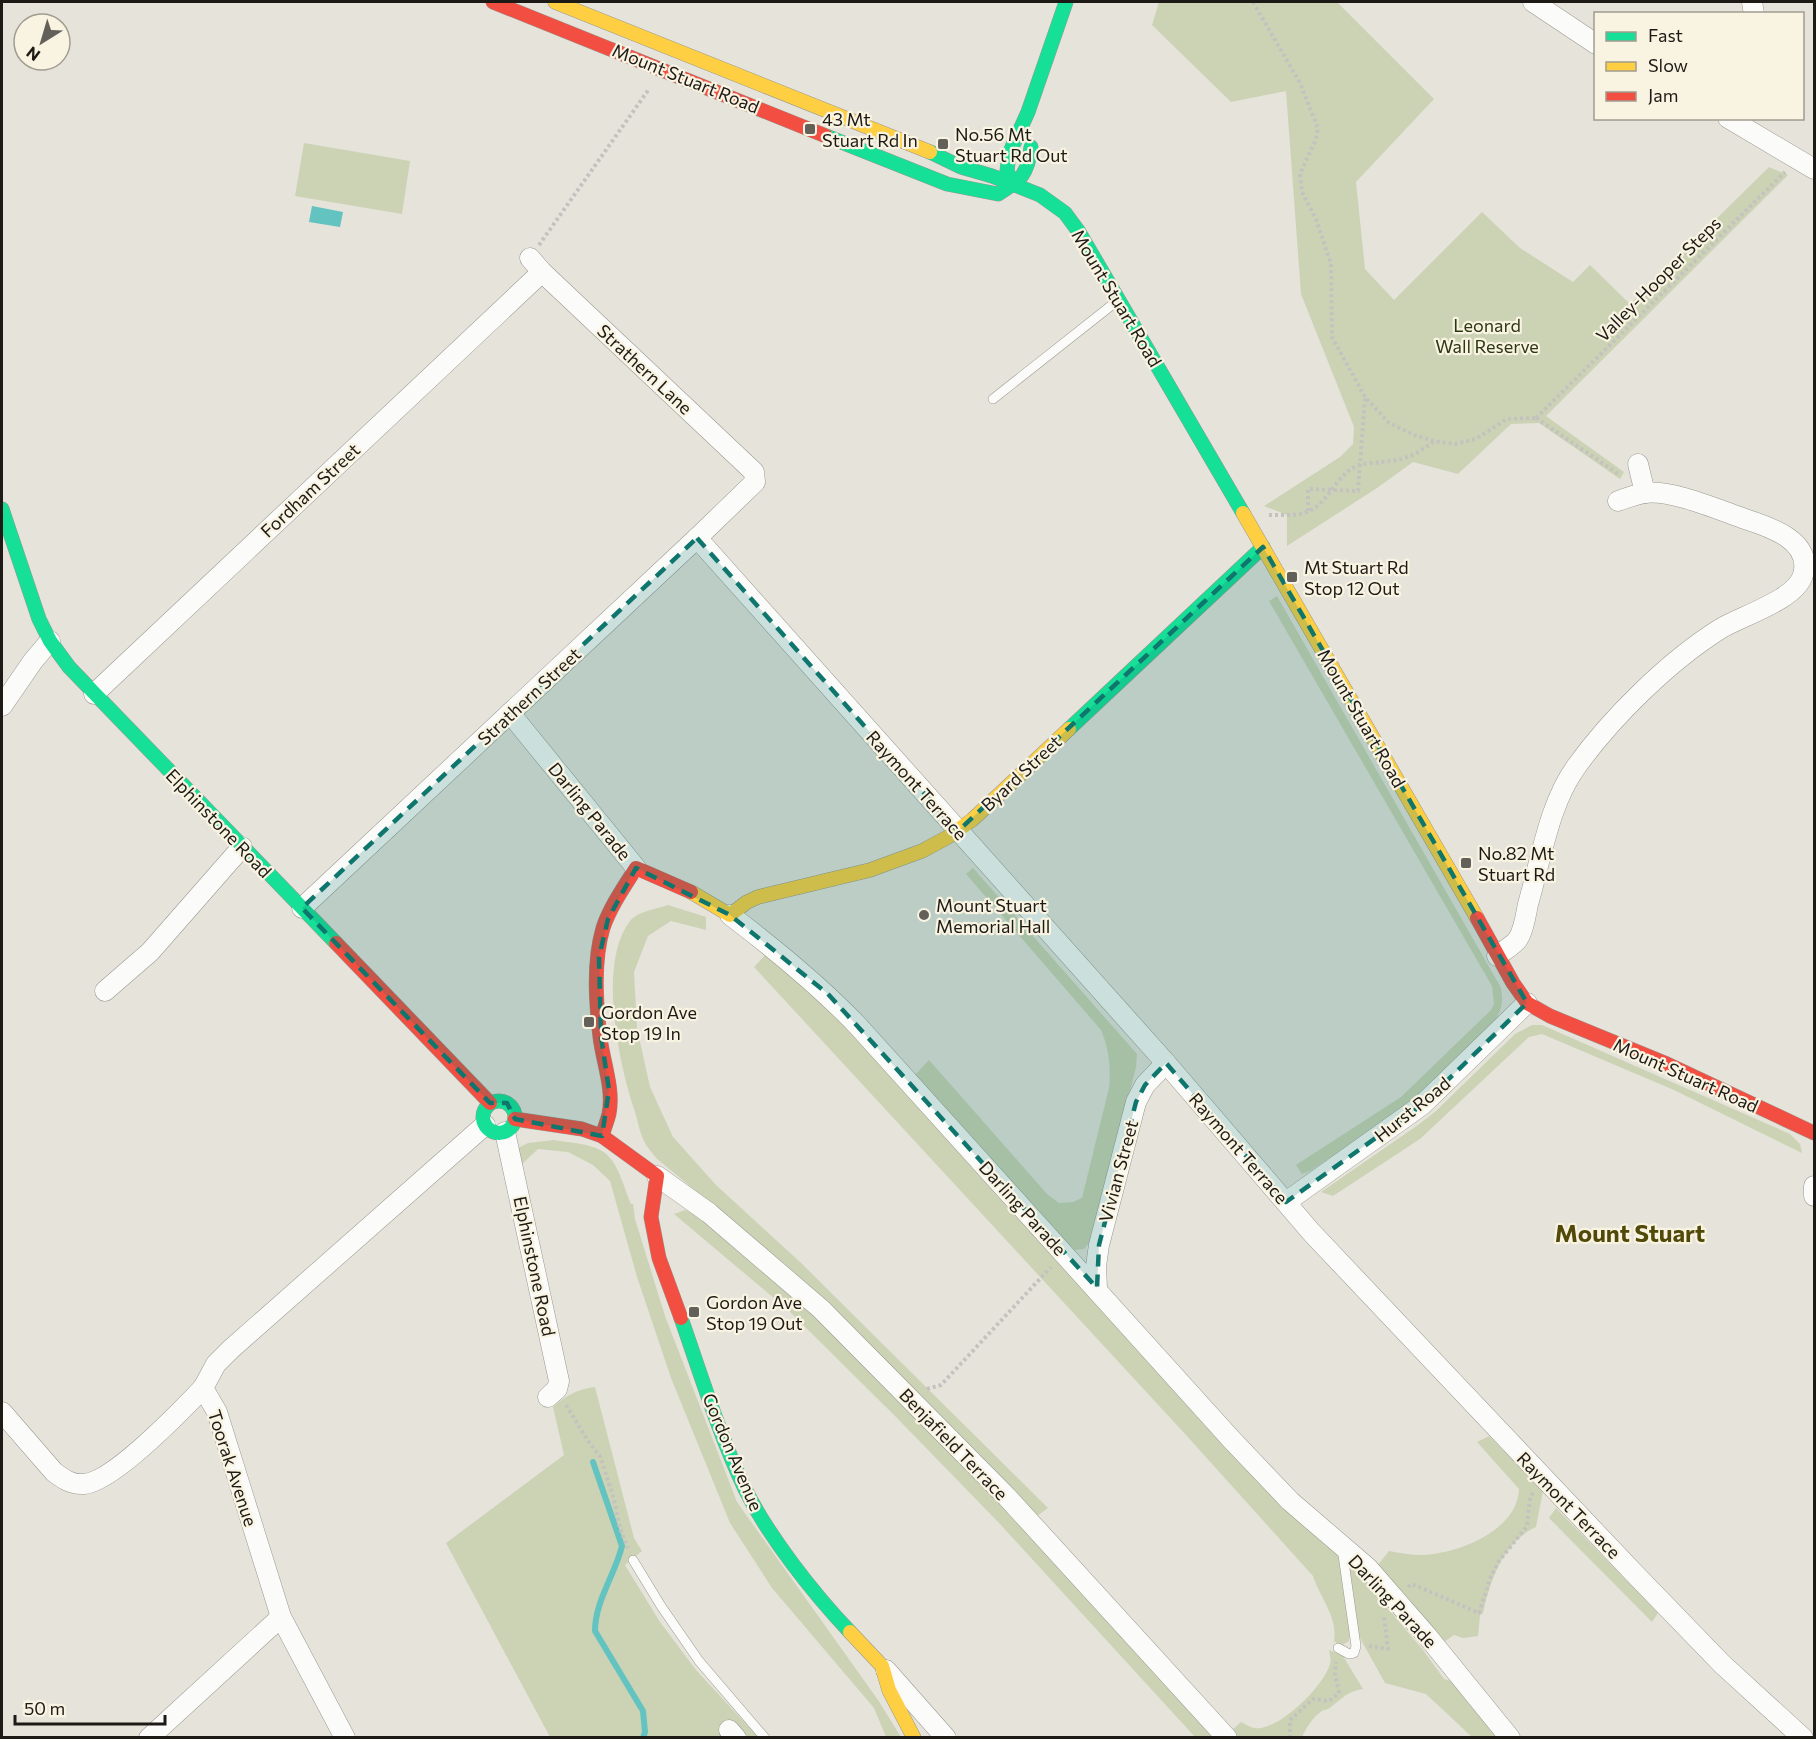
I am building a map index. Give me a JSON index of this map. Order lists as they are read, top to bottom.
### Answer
{
  "streets": {
    "street": [
      "Mount Stuart Road",
      "Strathern Lane",
      "Fordham Street",
      "Strathern Street",
      "Byard Street",
      "Raymont Terrace",
      "Darling Parade",
      "Elphinstone Road",
      "Hurst Road",
      "Vivian Street",
      "Benjafield Terrace",
      "Gordon Avenue",
      "Toorak Avenue"
    ],
    "path": ["Valley-Hooper Steps"]
  },
  "crossings": [
    ["Mount Stuart Road", "Byard Street"],
    ["Mount Stuart Road", "Hurst Road"],
    ["Strathern Lane", "Fordham Street"],
    ["Strathern Lane", "Strathern Street"],
    ["Fordham Street", "Elphinstone Road"],
    ["Strathern Street", "Raymont Terrace"],
    ["Strathern Street", "Darling Parade"],
    ["Strathern Street", "Elphinstone Road"],
    ["Byard Street", "Raymont Terrace"],
    ["Byard Street", "Darling Parade"],
    ["Raymont Terrace", "Hurst Road"],
    ["Raymont Terrace", "Vivian Street"],
    ["Darling Parade", "Vivian Street"],
    ["Elphinstone Road", "Toorak Avenue"],
    ["Benjafield Terrace", "Gordon Avenue"]
  ],
  "districts": ["Mount Stuart"],
  "parks": ["Leonard Wall Reserve"],
  "places": {
    "transit": [
      "43 Mt Stuart Rd In",
      "No.56 Mt Stuart Rd Out",
      "Mt Stuart Rd Stop 12 Out",
      "No.82 Mt Stuart Rd",
      "Gordon Ave Stop 19 In",
      "Gordon Ave Stop 19 Out"
    ],
    "other": ["Mount Stuart Memorial Hall"]
  },
  "legend": ["Fast", "Slow", "Jam"],
  "scale_bar": "50 m",
  "north": "bottom left"
}
